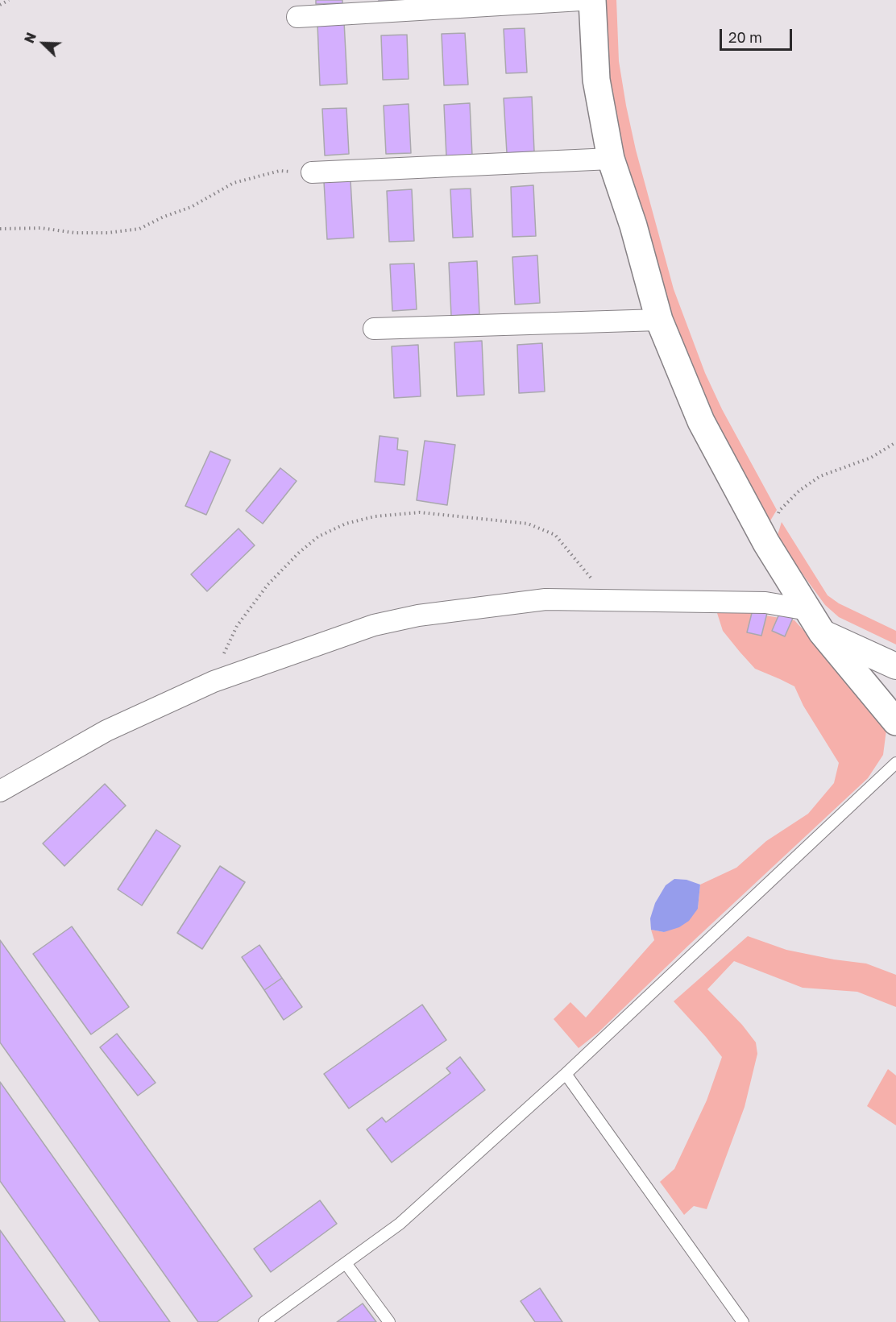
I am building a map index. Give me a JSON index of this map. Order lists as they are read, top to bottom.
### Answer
{
  "scale_bar": "20 m",
  "north": "top left"
}
